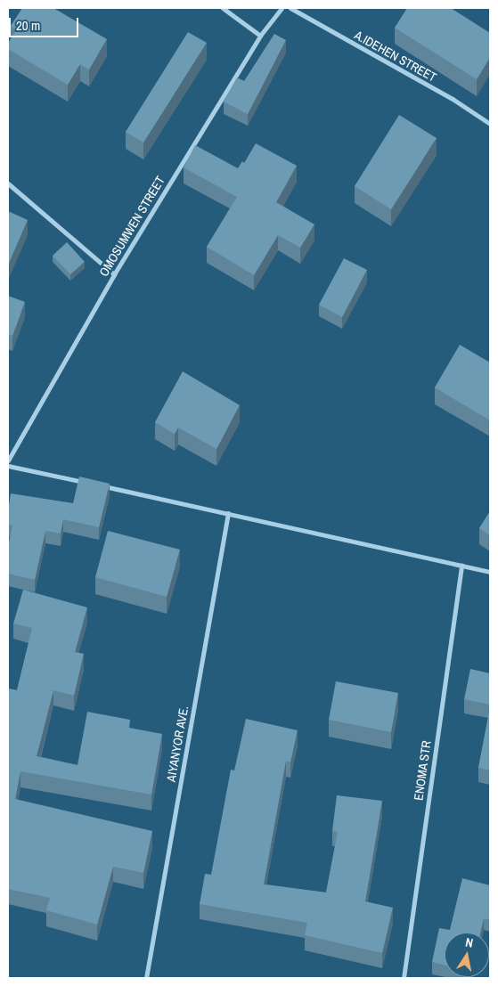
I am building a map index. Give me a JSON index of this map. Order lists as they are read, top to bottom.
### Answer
{
  "streets": {
    "street": [
      "A.IDEHEN STREET",
      "OMOSUMWEN STREET",
      "AIYANYOR AVE.",
      "ENOMA STR"
    ]
  },
  "scale_bar": "20 m",
  "north": "top"
}
